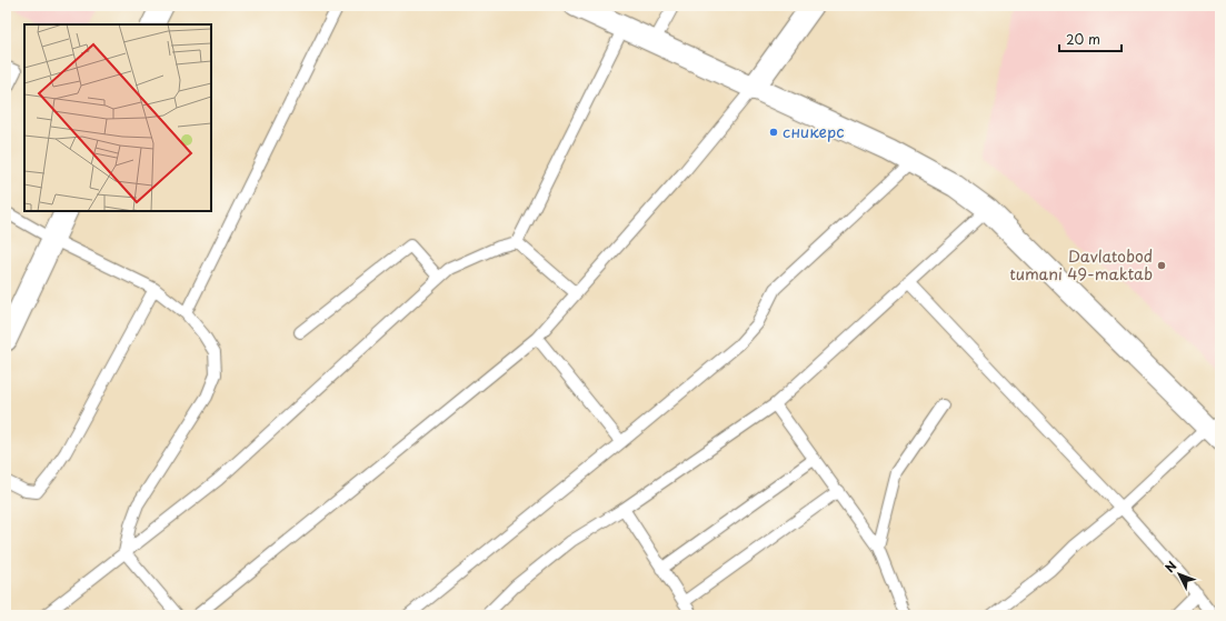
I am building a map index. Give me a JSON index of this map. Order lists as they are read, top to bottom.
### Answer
{
  "places": ["сникерс", "Davlatobod tumani 49-maktab"],
  "scale_bar": "20 m",
  "north": "top left"
}
